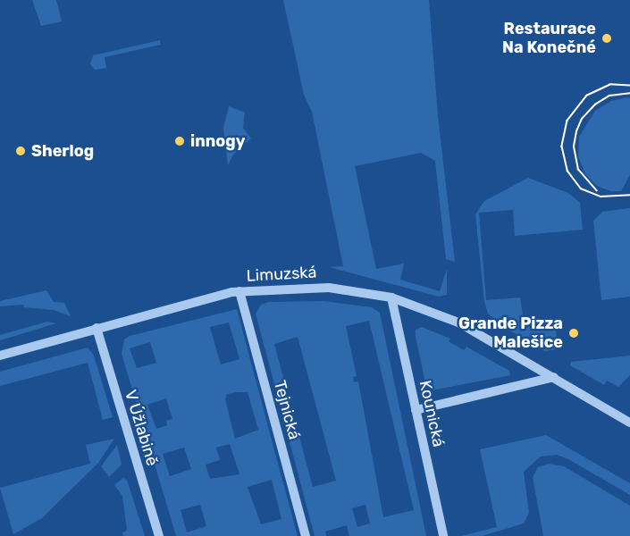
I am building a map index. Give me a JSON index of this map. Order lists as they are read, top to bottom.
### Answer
{
  "streets": {
    "street": [
      "Limuzská",
      "Tejnická",
      "Kounická",
      "V Úžlabině"
    ]
  },
  "crossings": [
    ["Limuzská", "Tejnická"],
    ["Limuzská", "Kounická"],
    ["Limuzská", "V Úžlabině"]
  ],
  "places": [
    "Restaurace Na Konečné",
    "innogy",
    "Sherlog",
    "Grande Pizza Malešice"
  ]
}
